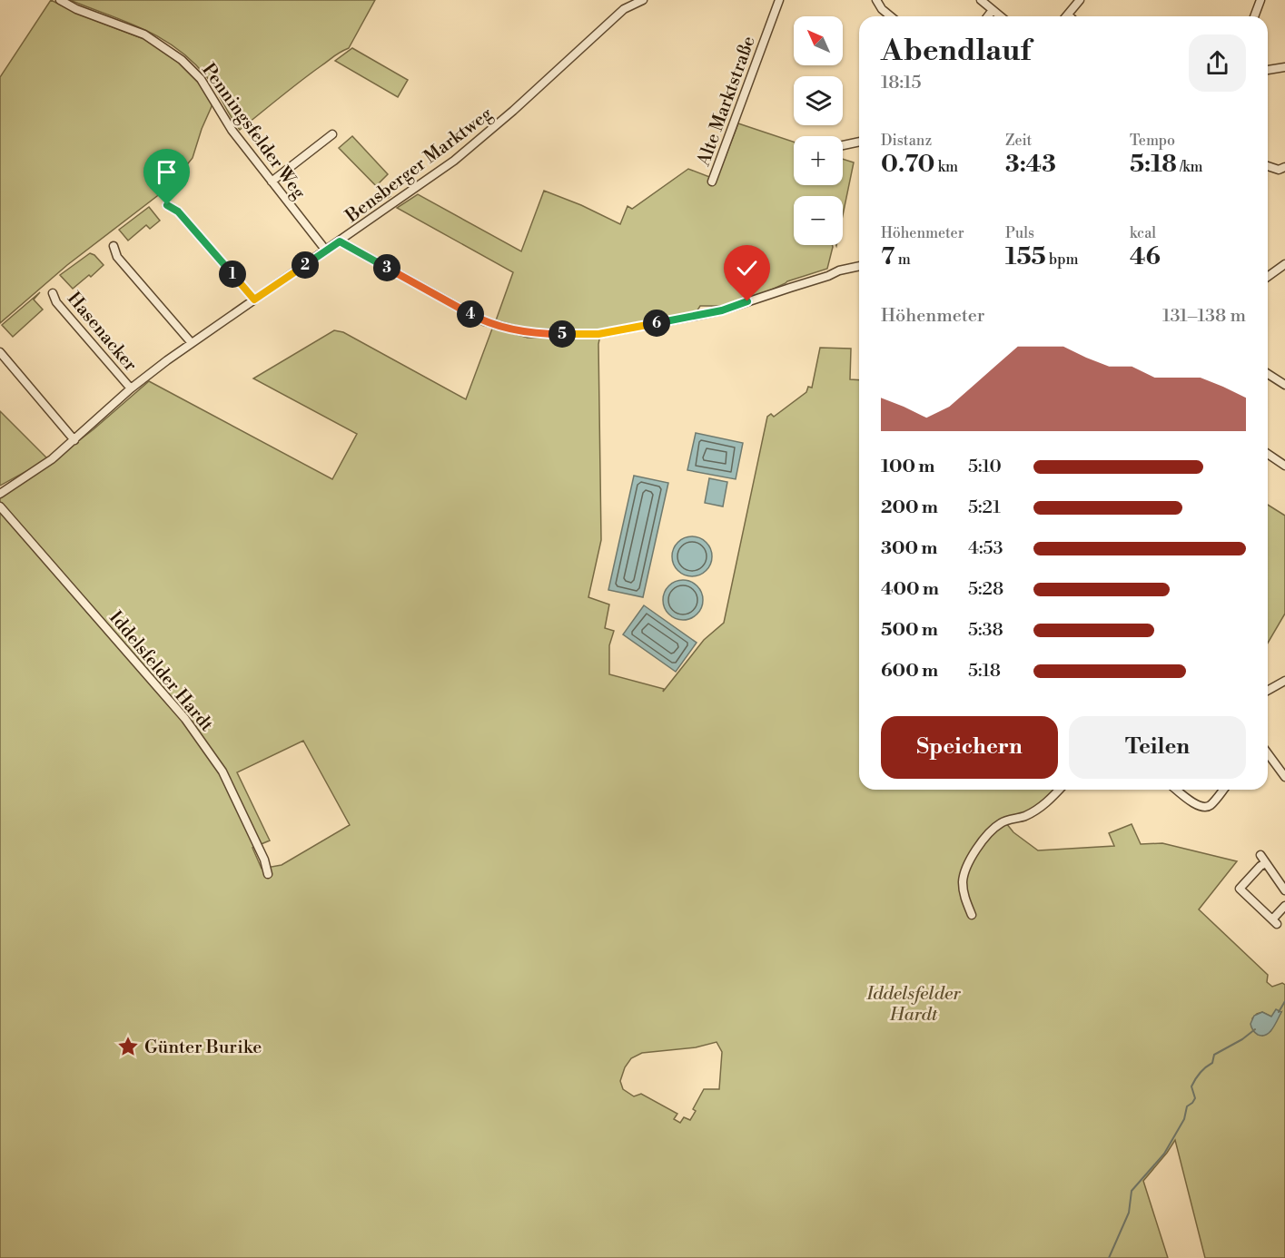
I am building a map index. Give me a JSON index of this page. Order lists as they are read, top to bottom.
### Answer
{
  "streets": {
    "street": [
      "Alte Marktstraße",
      "Penningsfelder Weg",
      "Bensberger Marktweg",
      "Hasenacker",
      "Iddelsfelder Hardt"
    ]
  },
  "crossings": [
    ["Penningsfelder Weg", "Bensberger Marktweg"],
    ["Bensberger Marktweg", "Hasenacker"]
  ],
  "parks": ["Iddelsfelder Hardt"],
  "places": {
    "place": ["Günter Burike"]
  },
  "north": "top left",
  "page": {
    "map_buttons": ["+", "−"],
    "heading": ["Abendlauf", "18:15"],
    "stats": [
      ["Distanz", "0.70 km"],
      ["Zeit", "3:43"],
      ["Tempo", "5:18 /km"],
      ["Höhenmeter", "7 m"],
      ["Puls", "155 bpm"],
      ["kcal", "46"]
    ],
    "pins": [
      "2",
      "3",
      "1",
      "4",
      "6",
      "5"
    ],
    "chart": ["Höhenmeter", "131–138 m"],
    "list": [
      {
        "name": "100 m",
        "note": "5:10"
      },
      {
        "name": "200 m",
        "note": "5:21"
      },
      {
        "name": "300 m",
        "note": "4:53"
      },
      {
        "name": "400 m",
        "note": "5:28"
      },
      {
        "name": "500 m",
        "note": "5:38"
      },
      {
        "name": "600 m",
        "note": "5:18"
      }
    ],
    "buttons": ["Speichern", "Teilen"]
  }
}
